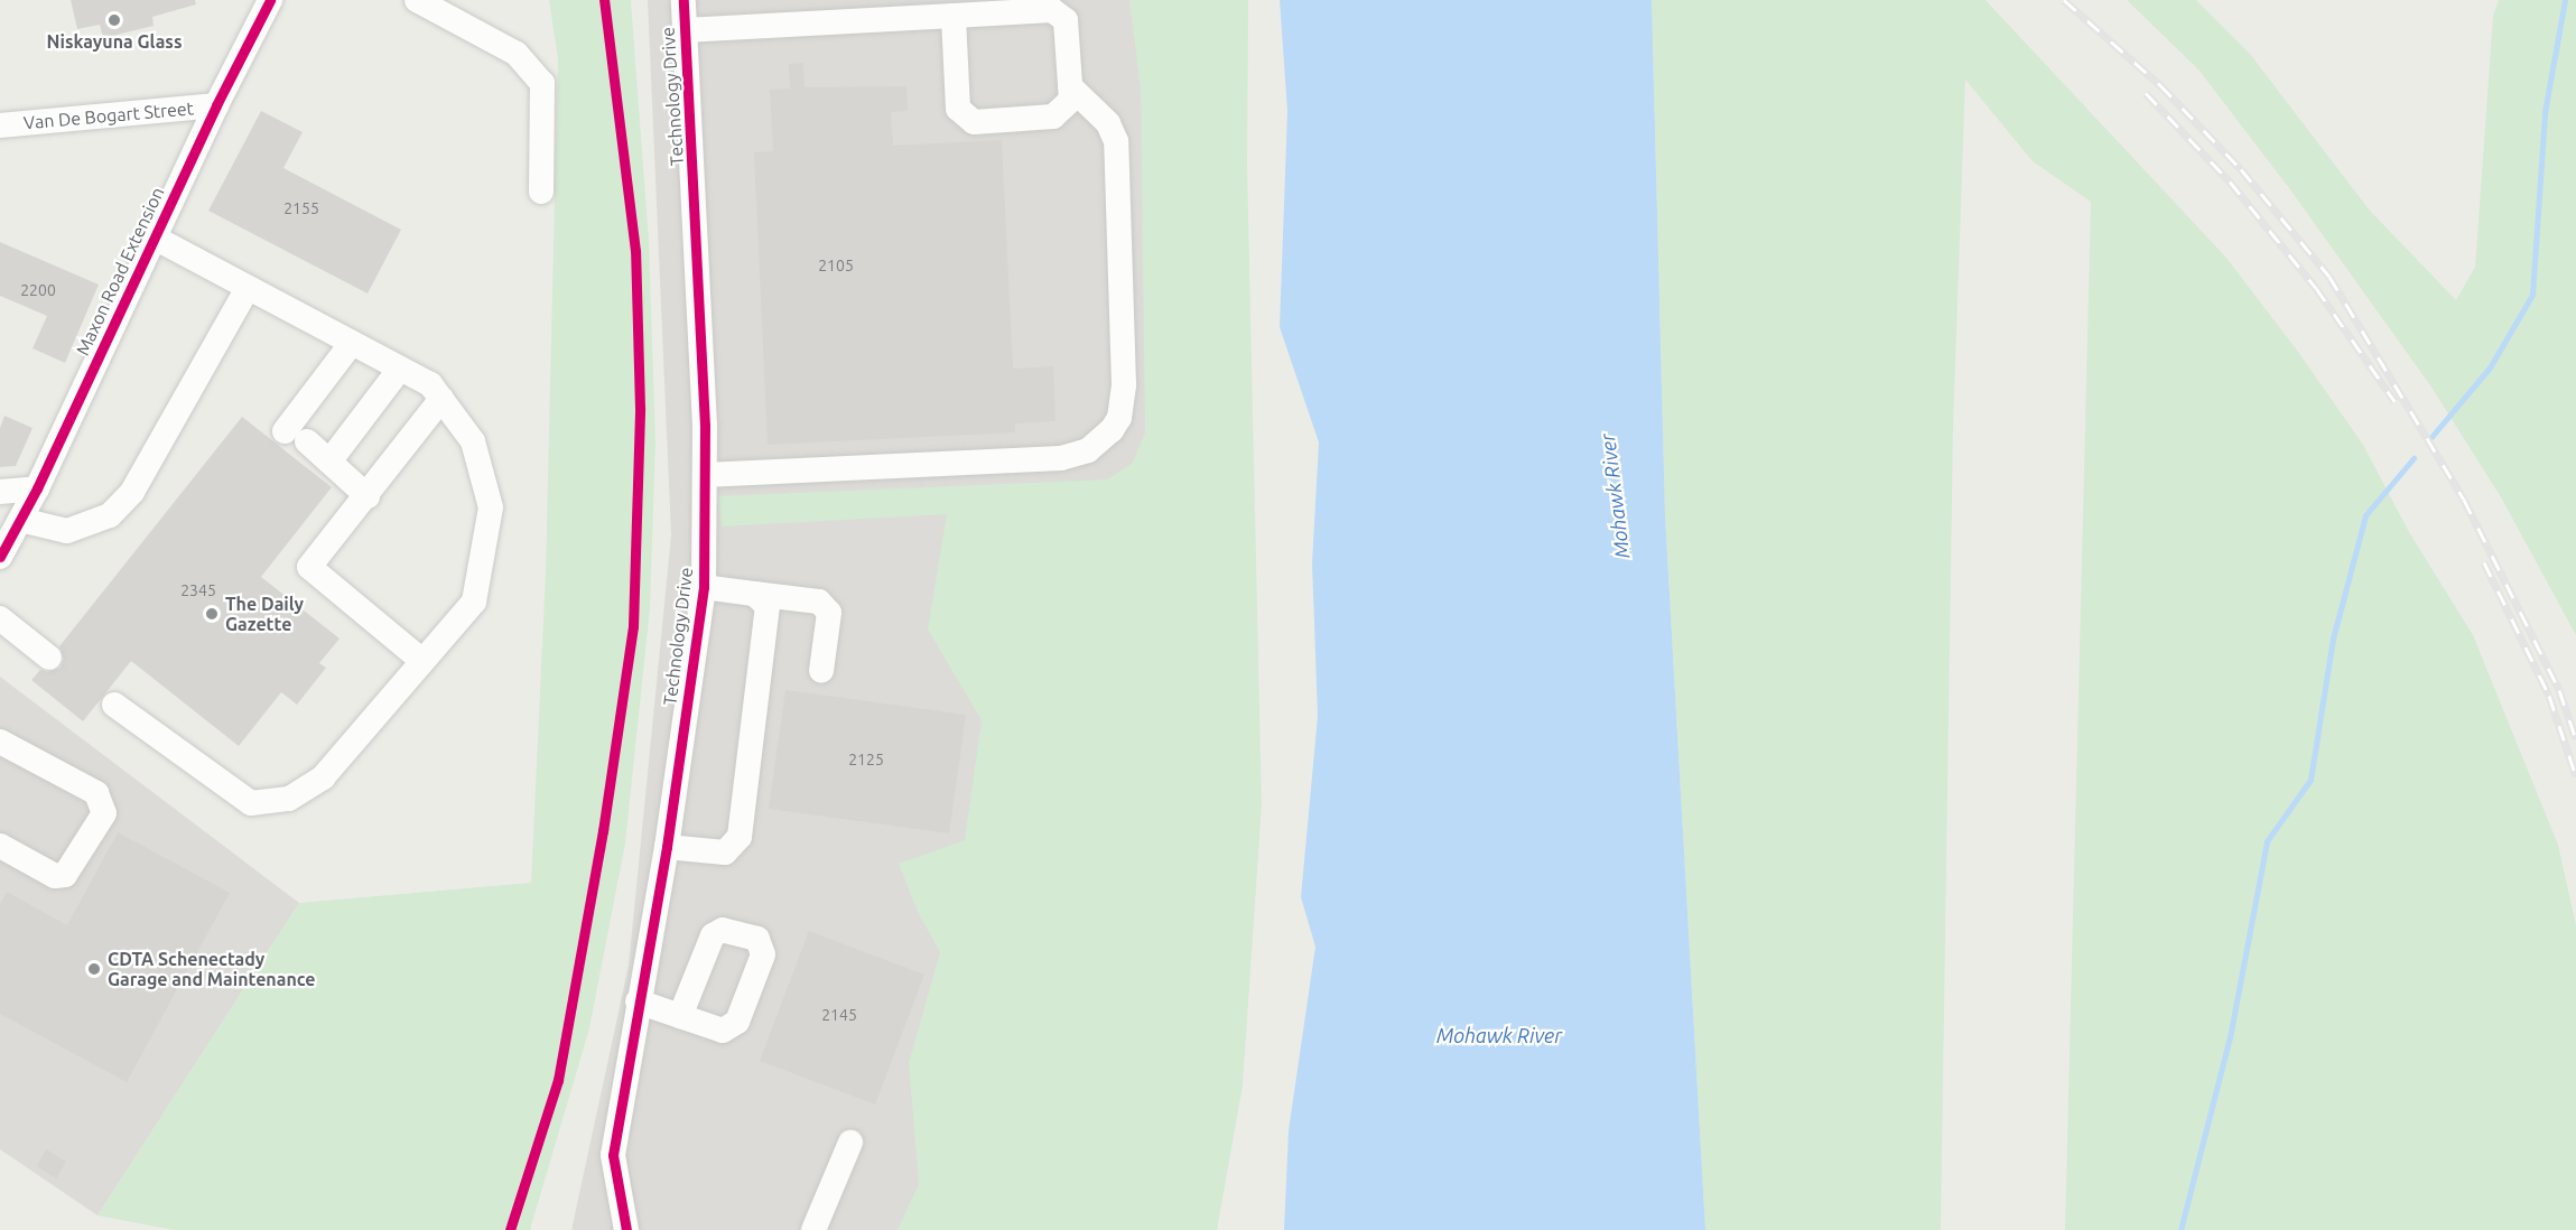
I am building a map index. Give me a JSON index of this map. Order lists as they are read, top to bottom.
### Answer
{
  "streets": {
    "street": ["Technology Drive", "Van De Bogart Street", "Maxon Road Extension"]
  },
  "crossings": [
    ["Van De Bogart Street", "Maxon Road Extension"]
  ],
  "water": ["Mohawk River"],
  "places": ["Niskayuna Glass", "The Daily Gazette", "CDTA Schenectady Garage and Maintenance"],
  "house_numbers": [
    "2155",
    "2105",
    "2200",
    "2345",
    "2125",
    "2145"
  ]
}
